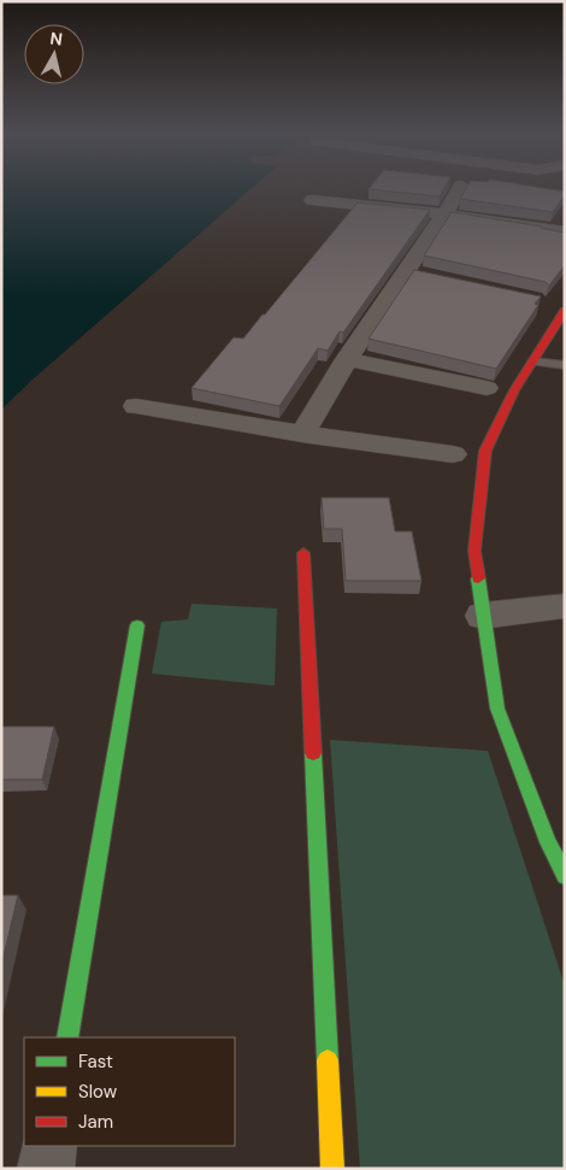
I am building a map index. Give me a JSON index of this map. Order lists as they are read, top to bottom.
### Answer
{
  "legend": ["Fast", "Slow", "Jam"],
  "north": "top"
}
